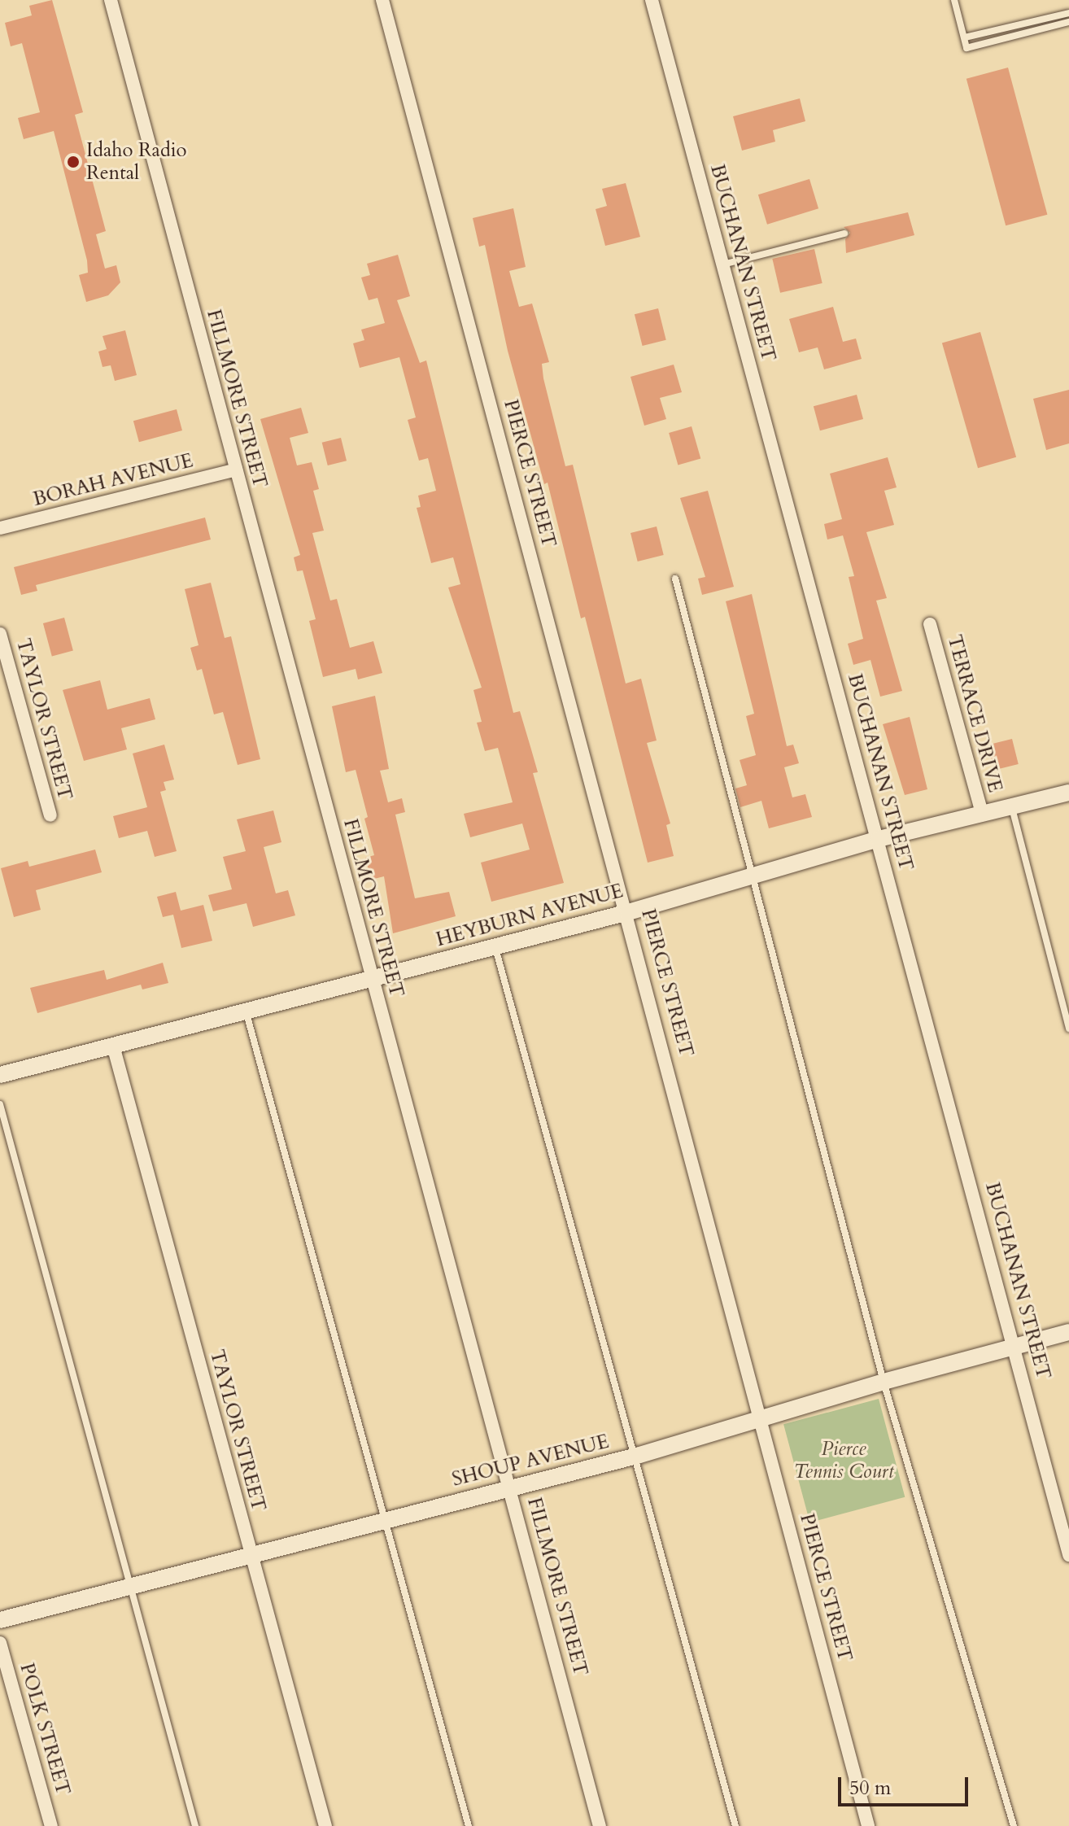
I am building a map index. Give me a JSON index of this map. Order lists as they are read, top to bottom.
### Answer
{
  "streets": {
    "street": [
      "BUCHANAN STREET",
      "FILLMORE STREET",
      "PIERCE STREET",
      "BORAH AVENUE",
      "TERRACE DRIVE",
      "TAYLOR STREET",
      "HEYBURN AVENUE",
      "SHOUP AVENUE",
      "POLK STREET"
    ]
  },
  "crossings": [
    ["BUCHANAN STREET", "HEYBURN AVENUE"],
    ["BUCHANAN STREET", "SHOUP AVENUE"],
    ["FILLMORE STREET", "BORAH AVENUE"],
    ["FILLMORE STREET", "HEYBURN AVENUE"],
    ["FILLMORE STREET", "SHOUP AVENUE"],
    ["PIERCE STREET", "HEYBURN AVENUE"],
    ["PIERCE STREET", "SHOUP AVENUE"],
    ["TERRACE DRIVE", "HEYBURN AVENUE"],
    ["TAYLOR STREET", "HEYBURN AVENUE"],
    ["TAYLOR STREET", "SHOUP AVENUE"]
  ],
  "parks": ["Pierce Tennis Court"],
  "places": ["Idaho Radio Rental"],
  "scale_bar": "50 m"
}
